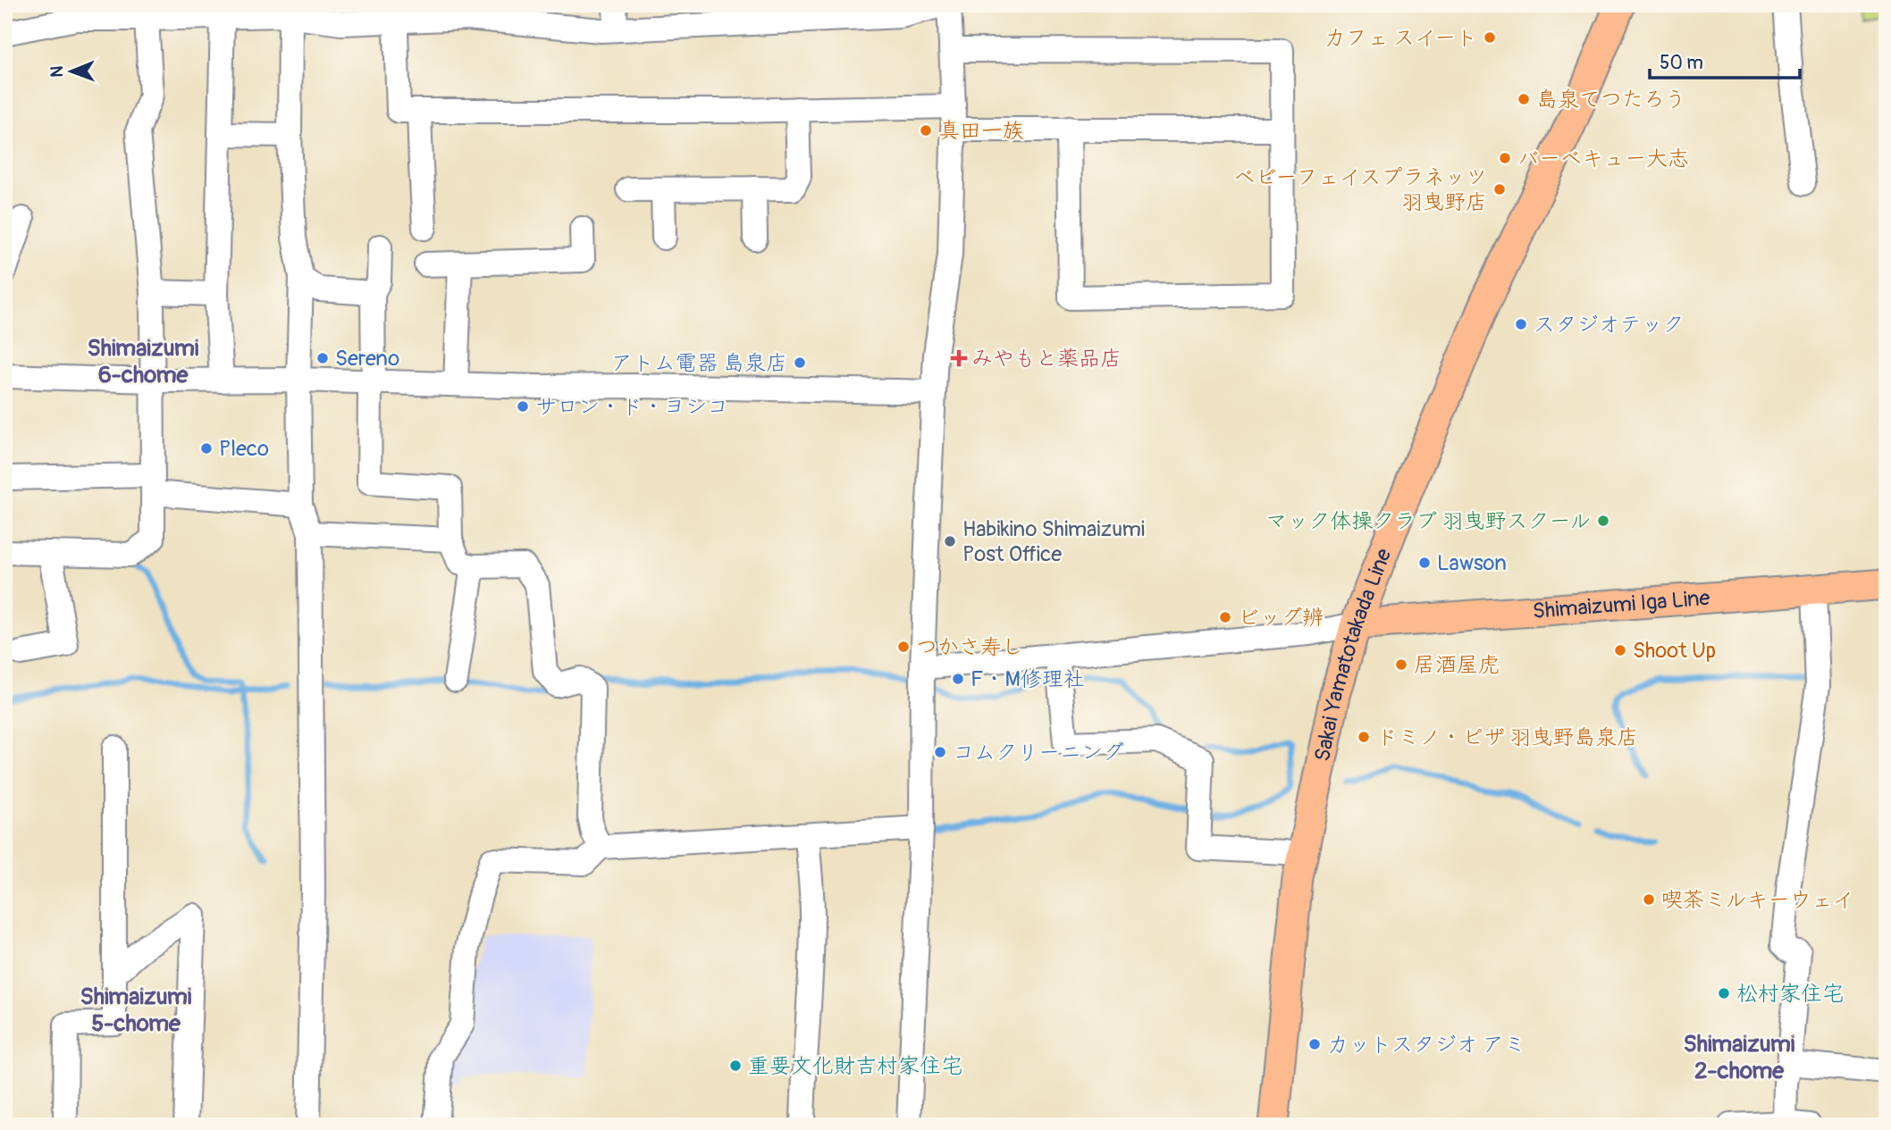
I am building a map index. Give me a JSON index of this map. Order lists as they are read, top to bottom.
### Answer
{
  "streets": {
    "main road": ["Shimaizumi Iga Line", "Sakai Yamatotakada Line"]
  },
  "crossings": [
    ["Shimaizumi Iga Line", "Sakai Yamatotakada Line"]
  ],
  "districts": ["Shimaizumi 6-chome", "Shimaizumi 5-chome", "Shimaizumi 2-chome"],
  "places": {
    "other": [
      "カフェ スイート",
      "島泉てつたろう",
      "真田一族",
      "バーベキュー大志",
      "ベビーフェイスプラネッツ 羽曳野店",
      "スタジオテック",
      "Sereno",
      "アトム電器 島泉店",
      "サロン・ド・ヨシコ",
      "Pleco",
      "マック体操クラブ 羽曳野スクール",
      "Habikino Shimaizumi Post Office",
      "Lawson",
      "ビッグ辨",
      "つかさ寿し",
      "Shoot Up",
      "居酒屋虎",
      "F・M修理社",
      "ドミノ・ピザ 羽曳野島泉店",
      "コムクリーニング",
      "喫茶ミルキーウェイ",
      "松村家住宅",
      "カットスタジオ アミ",
      "重要文化財吉村家住宅"
    ],
    "health": ["みやもと薬品店"]
  },
  "scale_bar": "50 m",
  "north": "left"
}
